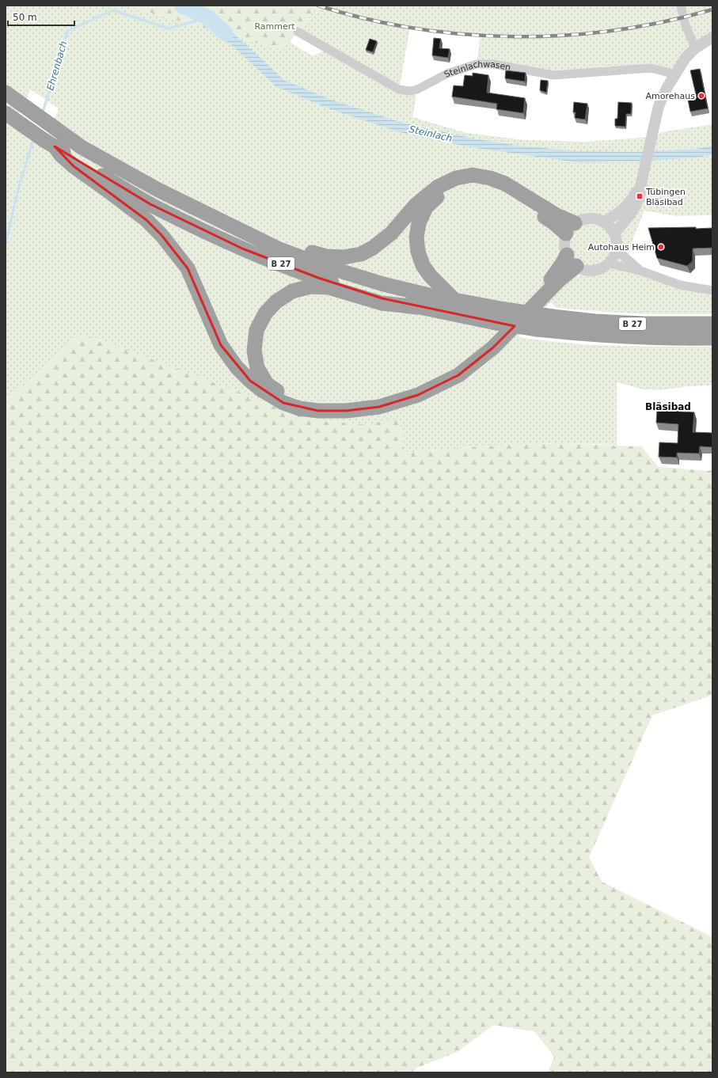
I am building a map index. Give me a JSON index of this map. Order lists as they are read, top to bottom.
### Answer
{
  "streets": {
    "highway": ["B 27"],
    "street": ["Steinlachwasen"]
  },
  "districts": ["Bläsibad"],
  "water": ["Ehrenbach", "Steinlach"],
  "parks": ["Rammert"],
  "places": {
    "other": ["Amorehaus", "Autohaus Heim"],
    "transit": ["Tübingen Bläsibad"]
  },
  "scale_bar": "50 m"
}
